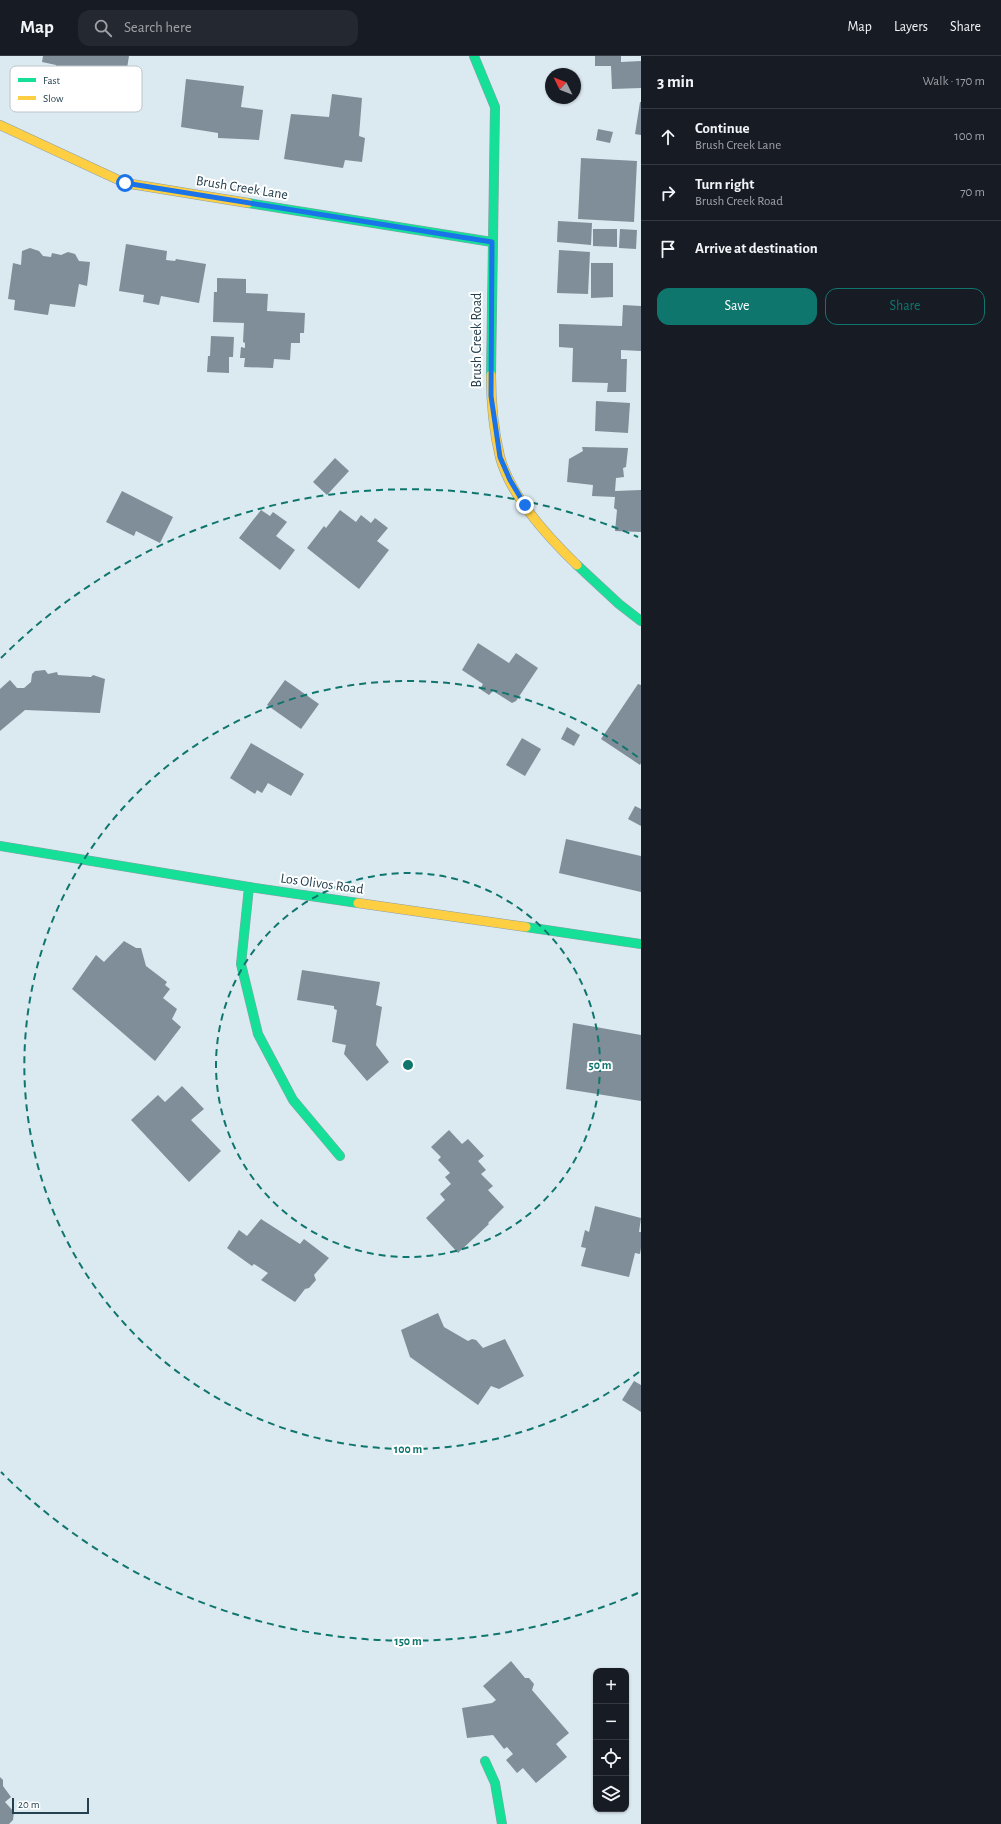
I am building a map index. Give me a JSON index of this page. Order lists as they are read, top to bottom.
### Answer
{
  "streets": {
    "street": ["Brush Creek Lane", "Brush Creek Road", "Los Olivos Road"]
  },
  "crossings": [
    ["Brush Creek Lane", "Brush Creek Road"]
  ],
  "legend": ["Fast", "Slow"],
  "scale_bar": "20 m",
  "north": "top left",
  "page": {
    "header": "Map",
    "search": "Search here",
    "nav": ["Map", "Layers", "Share"],
    "heading": ["3 min", "Walk · 170 m"],
    "list": [
      ["Continue", "Brush Creek Lane", "100 m"],
      ["Turn right", "Brush Creek Road", "70 m"],
      "Arrive at destination"
    ],
    "buttons": ["Save", "Share"],
    "map_buttons": ["+", "−"],
    "scale": "20 m"
  },
  "rings": ["50 m", "100 m", "150 m"]
}
